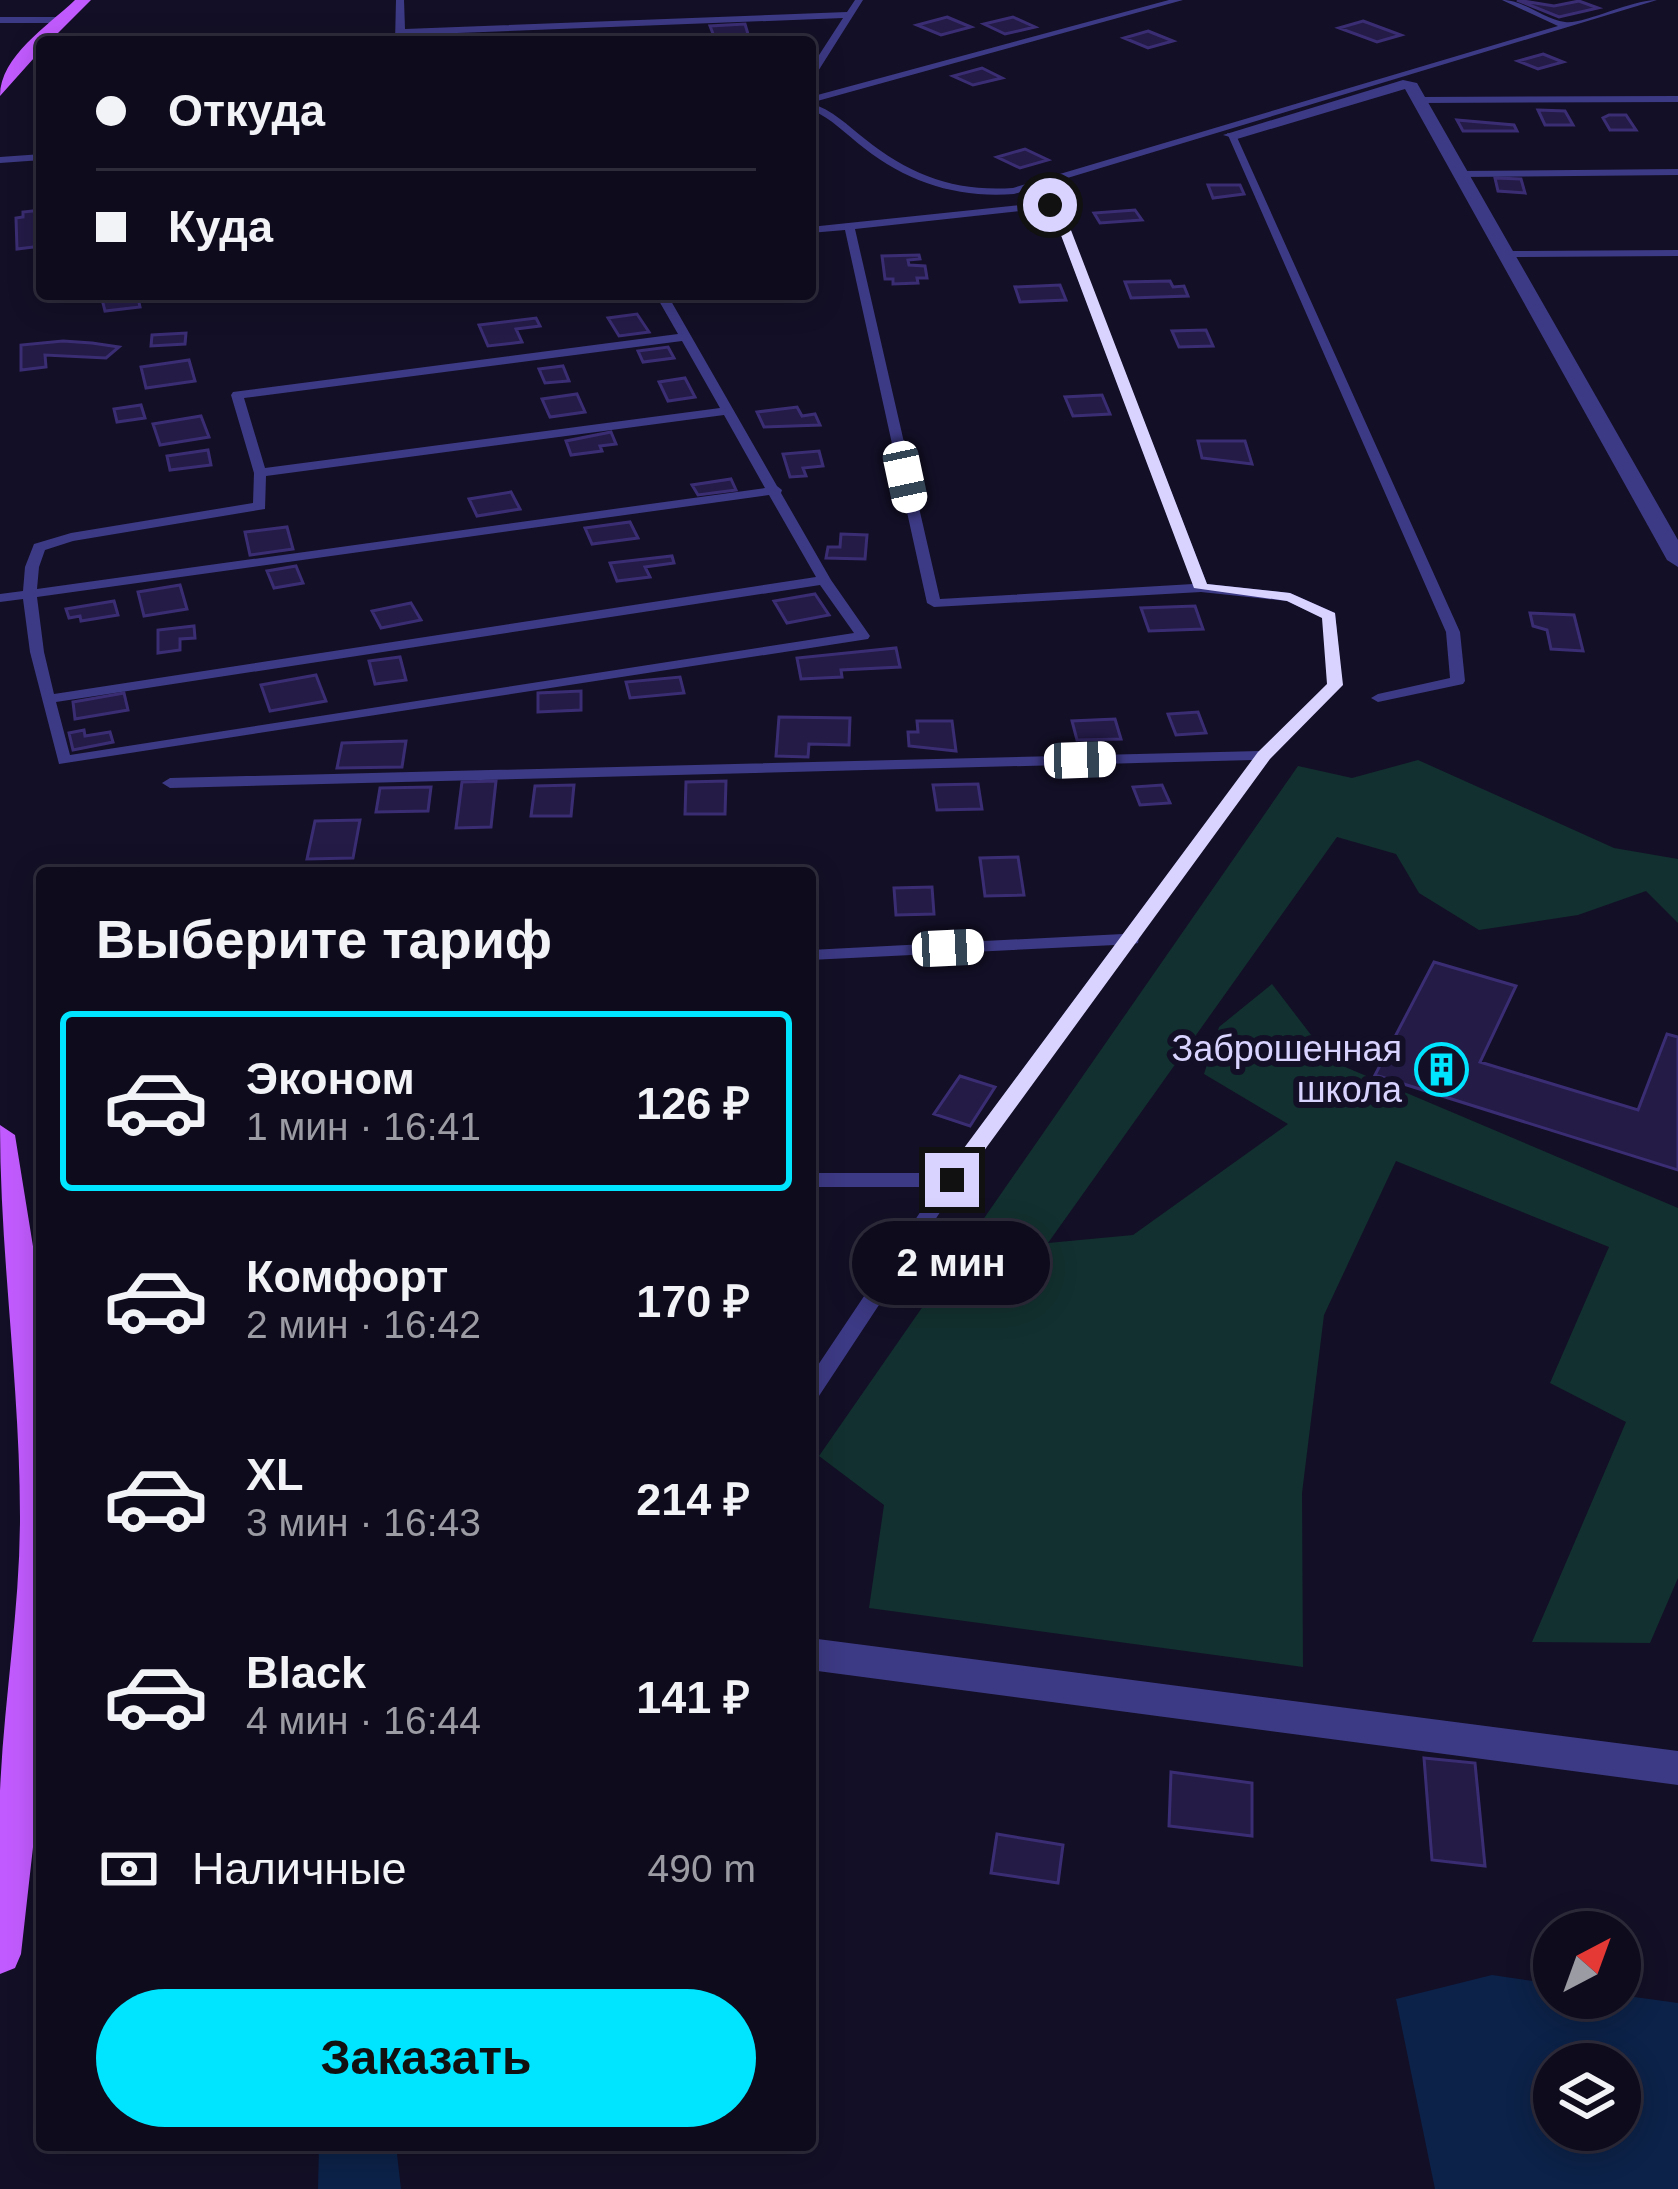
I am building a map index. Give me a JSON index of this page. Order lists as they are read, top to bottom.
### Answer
{
  "places": {
    "building": ["Заброшенная школа"]
  },
  "north": "top right",
  "page": {
    "banner": ["Откуда", "Куда"],
    "heading": "Выберите тариф",
    "list": [
      {
        "name": "Эконом",
        "note": "1 мин · 16:41",
        "value": "126 ₽"
      },
      {
        "name": "Комфорт",
        "note": "2 мин · 16:42",
        "value": "170 ₽"
      },
      {
        "name": "XL",
        "note": "3 мин · 16:43",
        "value": "214 ₽"
      },
      {
        "name": "Black",
        "note": "4 мин · 16:44",
        "value": "141 ₽"
      }
    ],
    "bubble": "2 мин",
    "pay": ["Наличные", "490 m"],
    "buttons": "Заказать"
  }
}
